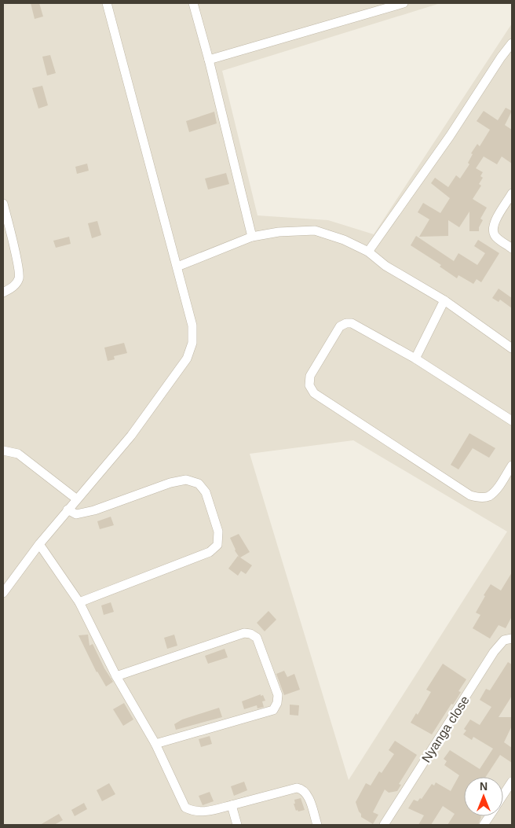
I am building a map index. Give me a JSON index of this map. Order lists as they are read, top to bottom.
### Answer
{
  "streets": {
    "street": ["Nyanga close"]
  },
  "north": "top"
}
